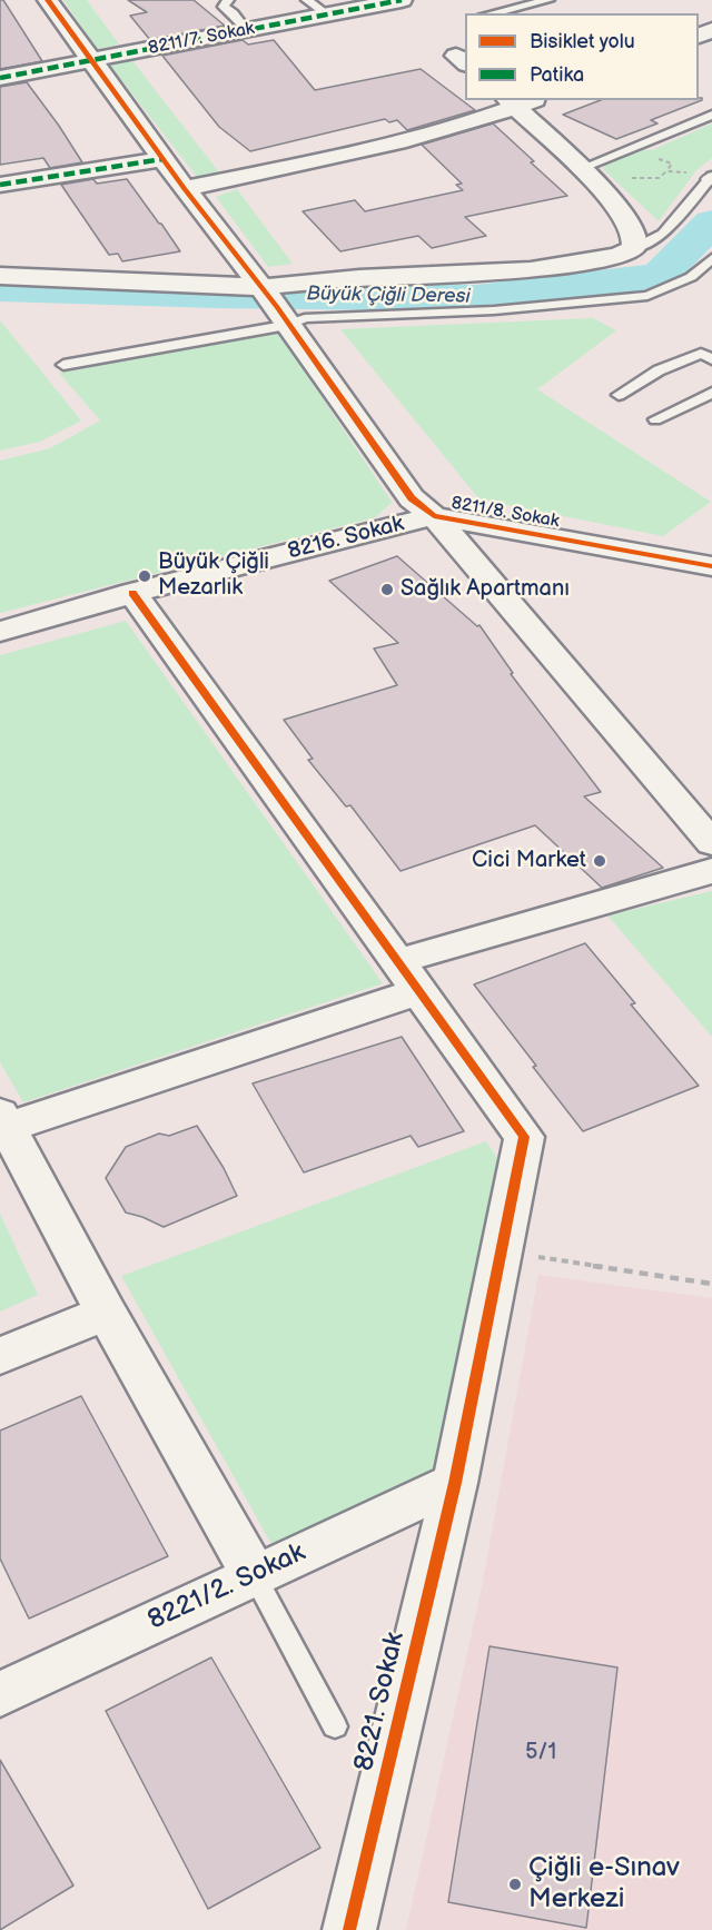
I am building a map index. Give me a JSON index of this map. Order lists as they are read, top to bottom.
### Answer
{
  "streets": {
    "street": [
      "8211/7. Sokak",
      "8211/8. Sokak",
      "8216. Sokak",
      "8221/2. Sokak",
      "8221. Sokak"
    ]
  },
  "crossings": [
    ["8211/7. Sokak", "8211/8. Sokak"],
    ["8211/8. Sokak", "8216. Sokak"],
    ["8216. Sokak", "8221. Sokak"],
    ["8221/2. Sokak", "8221. Sokak"]
  ],
  "water": ["Büyük Çiğli Deresi"],
  "places": [
    "Büyük Çiğli Mezarlık",
    "Sağlık Apartmanı",
    "Cici Market",
    "Çiğli e-Sınav Merkezi"
  ],
  "house_numbers": ["5/1"],
  "legend": ["Bisiklet yolu", "Patika"]
}
